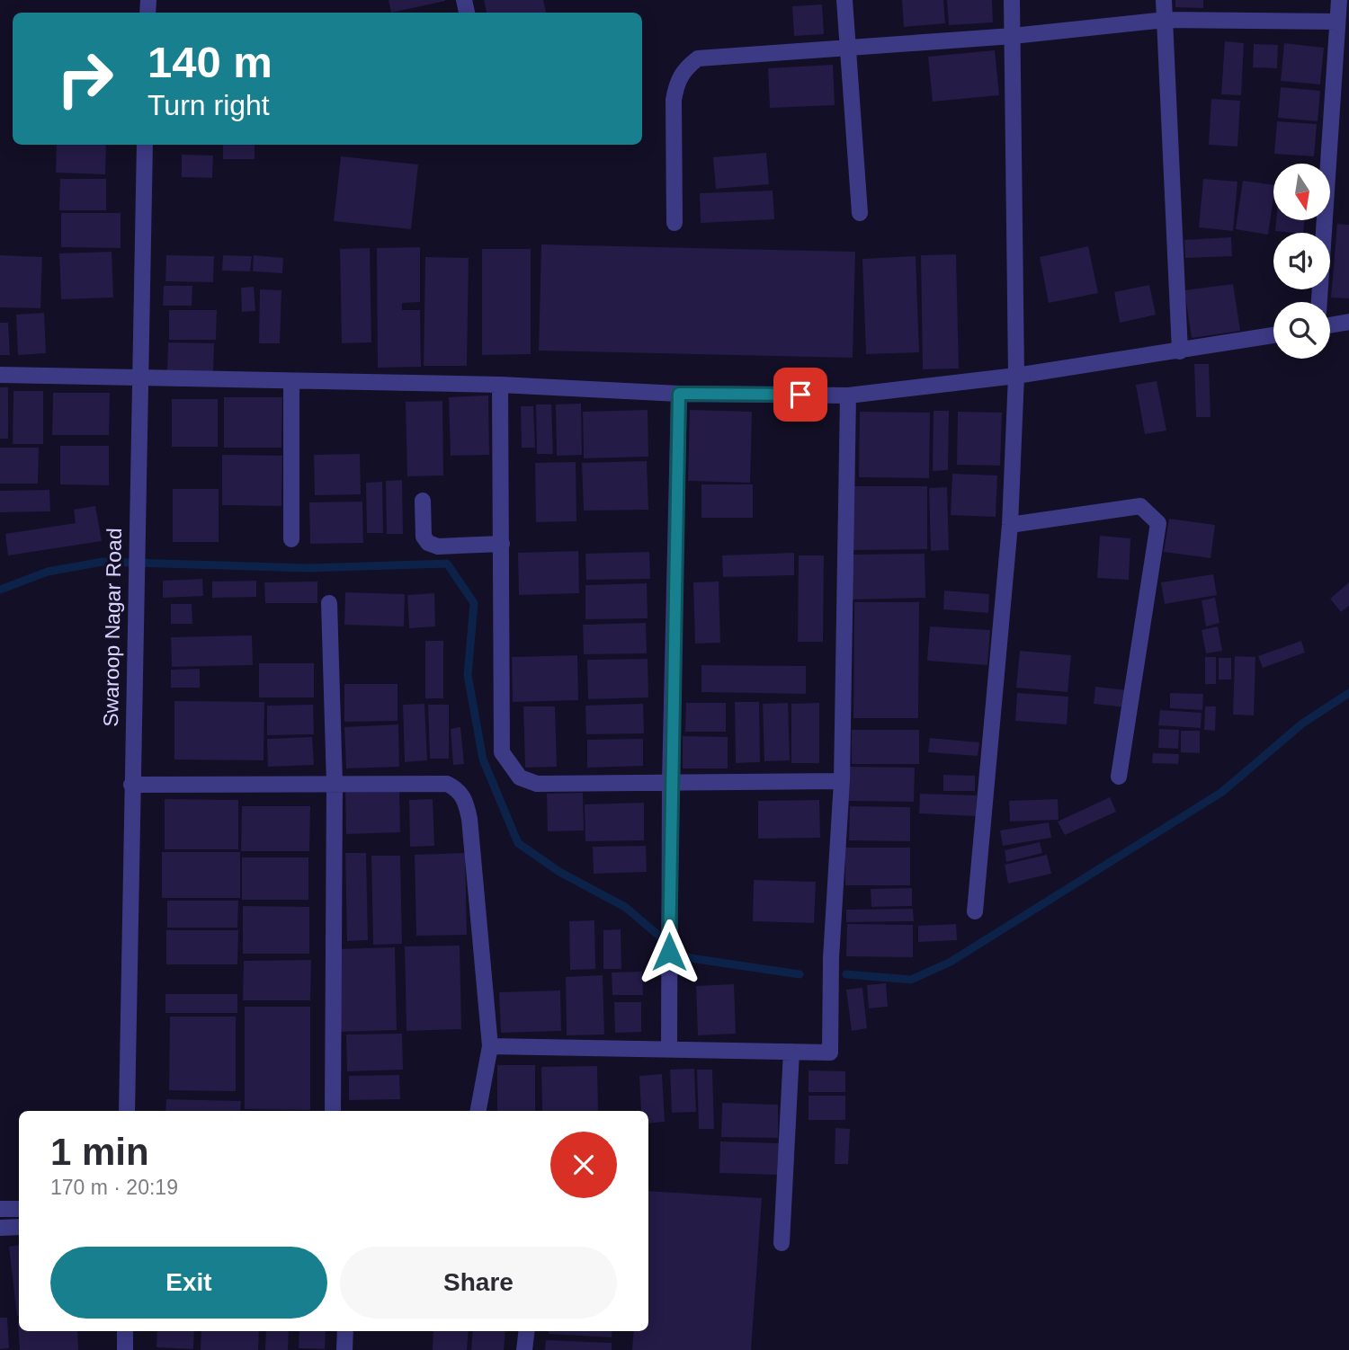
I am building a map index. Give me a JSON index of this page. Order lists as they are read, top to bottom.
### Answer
{
  "streets": {
    "street": ["Swaroop Nagar Road"]
  },
  "north": "bottom",
  "page": {
    "turn": ["140 m", "Turn right"],
    "heading": ["1 min", "170 m · 20:19"],
    "buttons": ["Exit", "Share"]
  }
}
